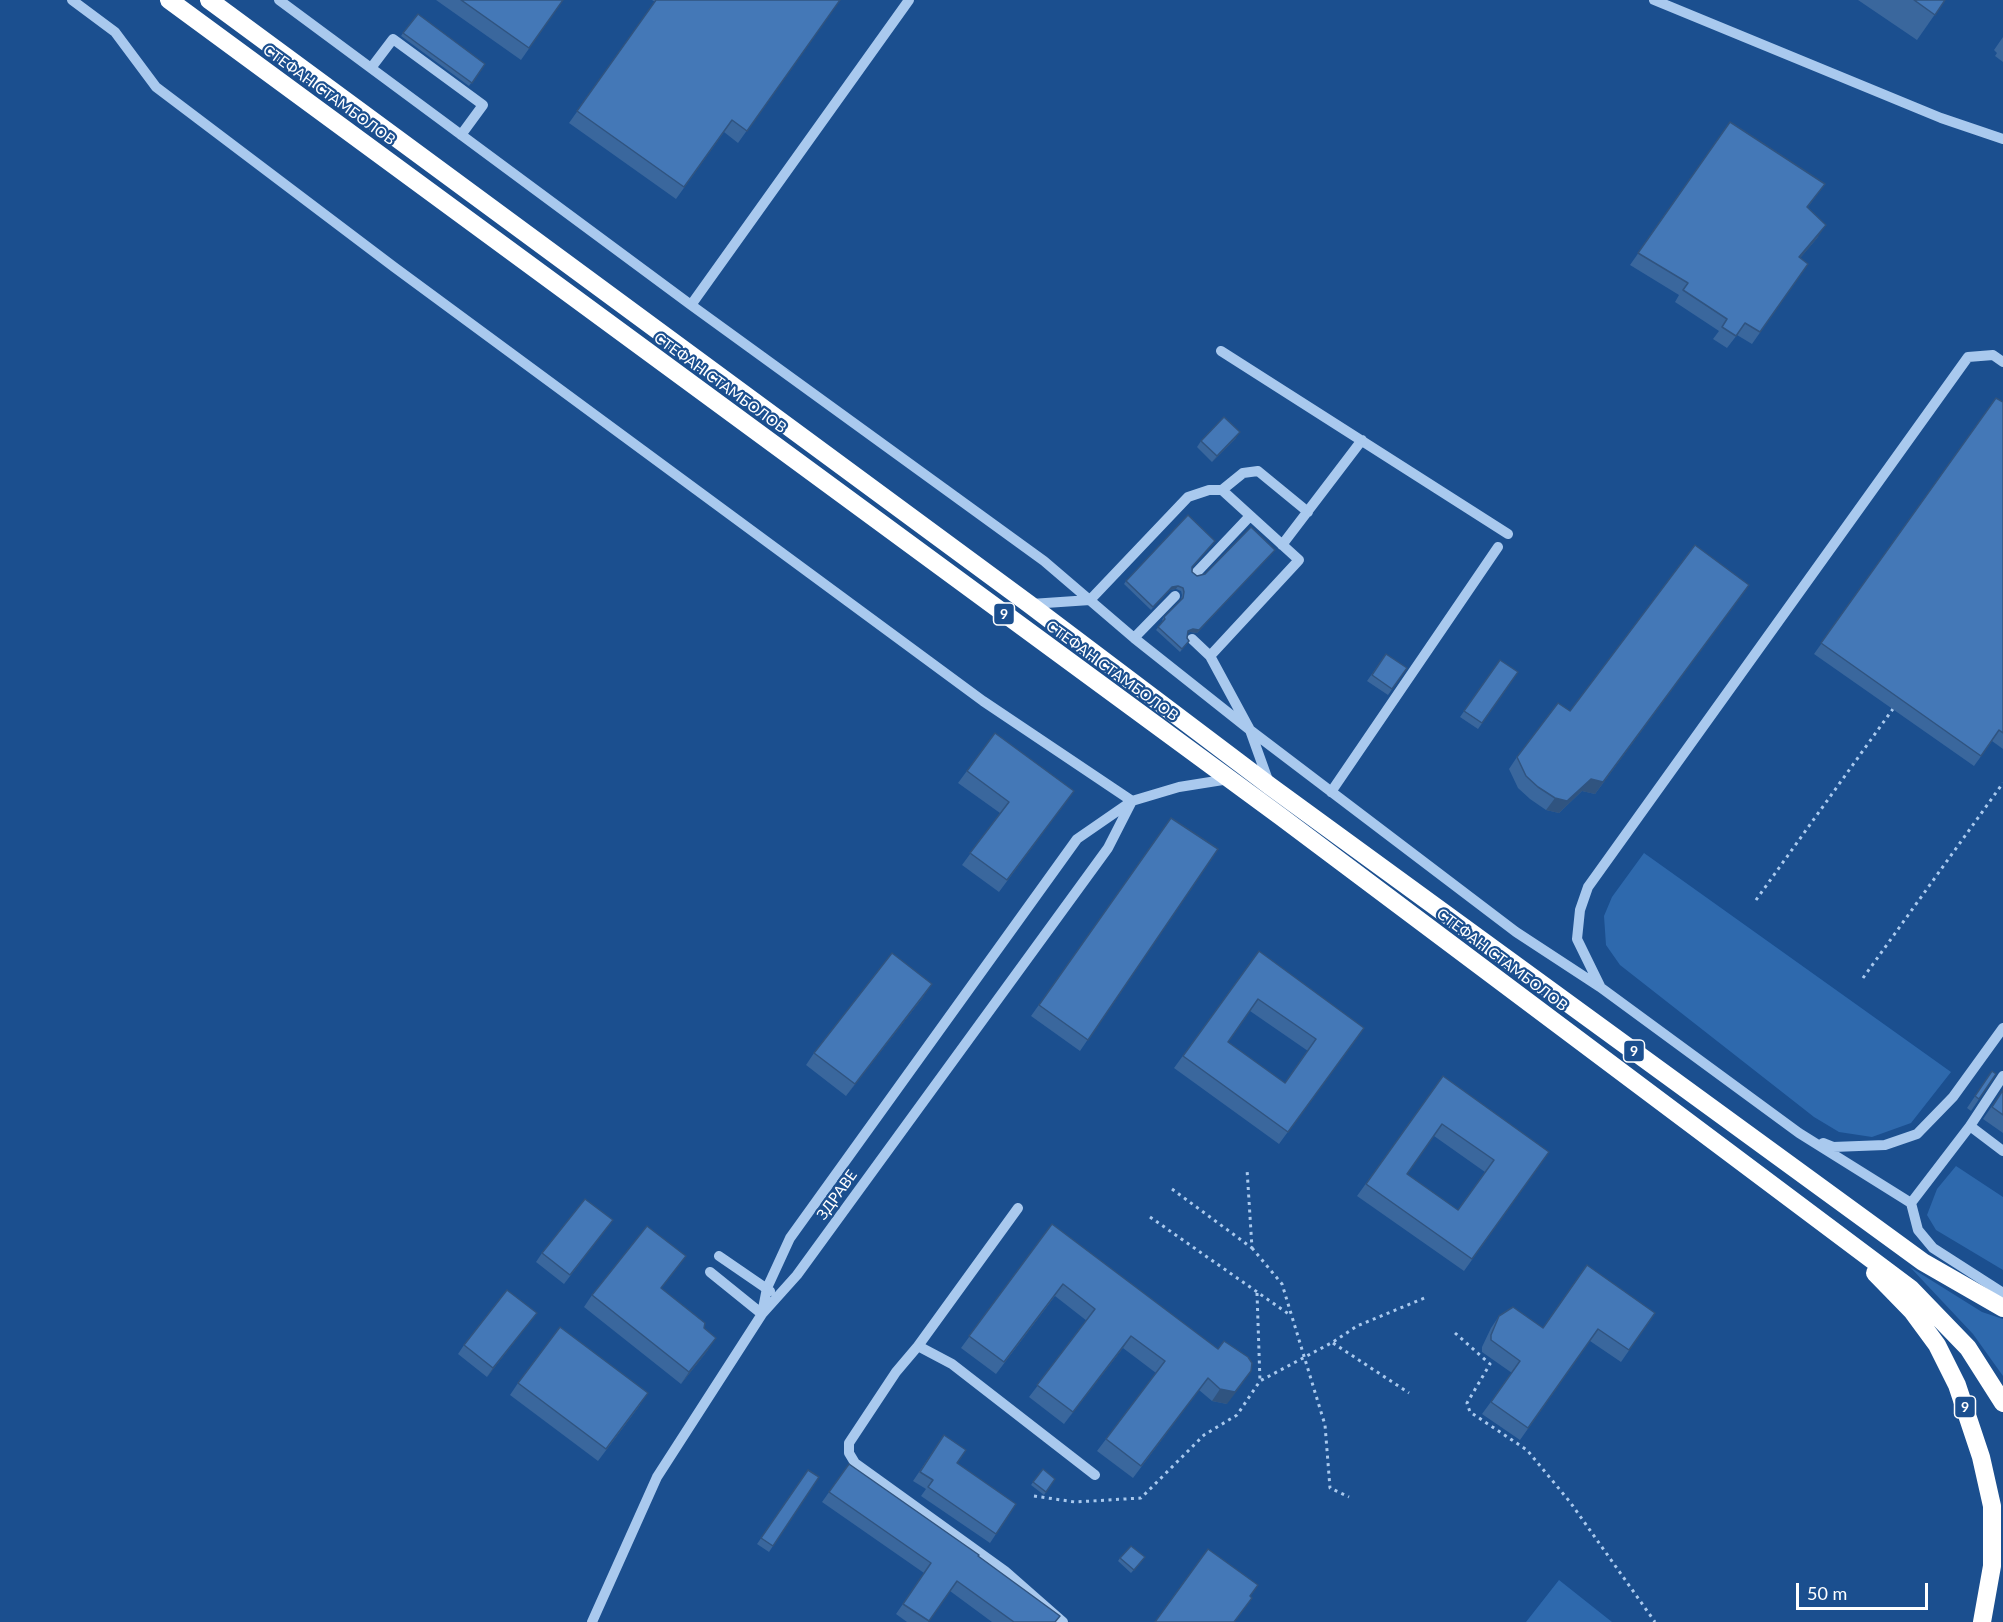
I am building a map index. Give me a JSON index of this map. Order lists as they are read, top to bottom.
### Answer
{
  "streets": {
    "highway": ["СТЕФАН СТАМБОЛОВ", "9"],
    "street": ["ЗДРАВЕ"]
  },
  "crossings": [
    ["СТЕФАН СТАМБОЛОВ", "9"]
  ],
  "scale_bar": "50 m"
}
